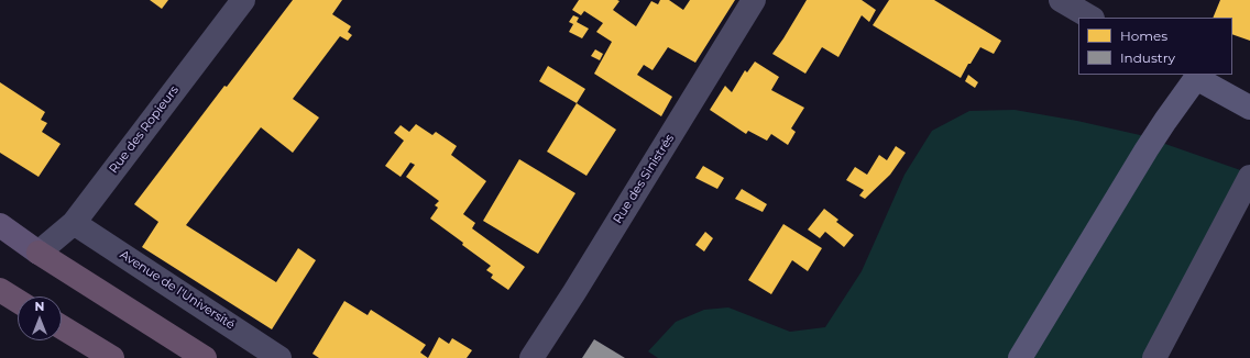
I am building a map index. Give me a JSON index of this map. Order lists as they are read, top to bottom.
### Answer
{
  "streets": {
    "street": ["Rue des Ropieurs", "Rue des Sinistrés", "Avenue de l'Université"]
  },
  "crossings": [
    ["Rue des Ropieurs", "Avenue de l'Université"]
  ],
  "legend": ["Homes", "Industry"],
  "north": "top"
}
